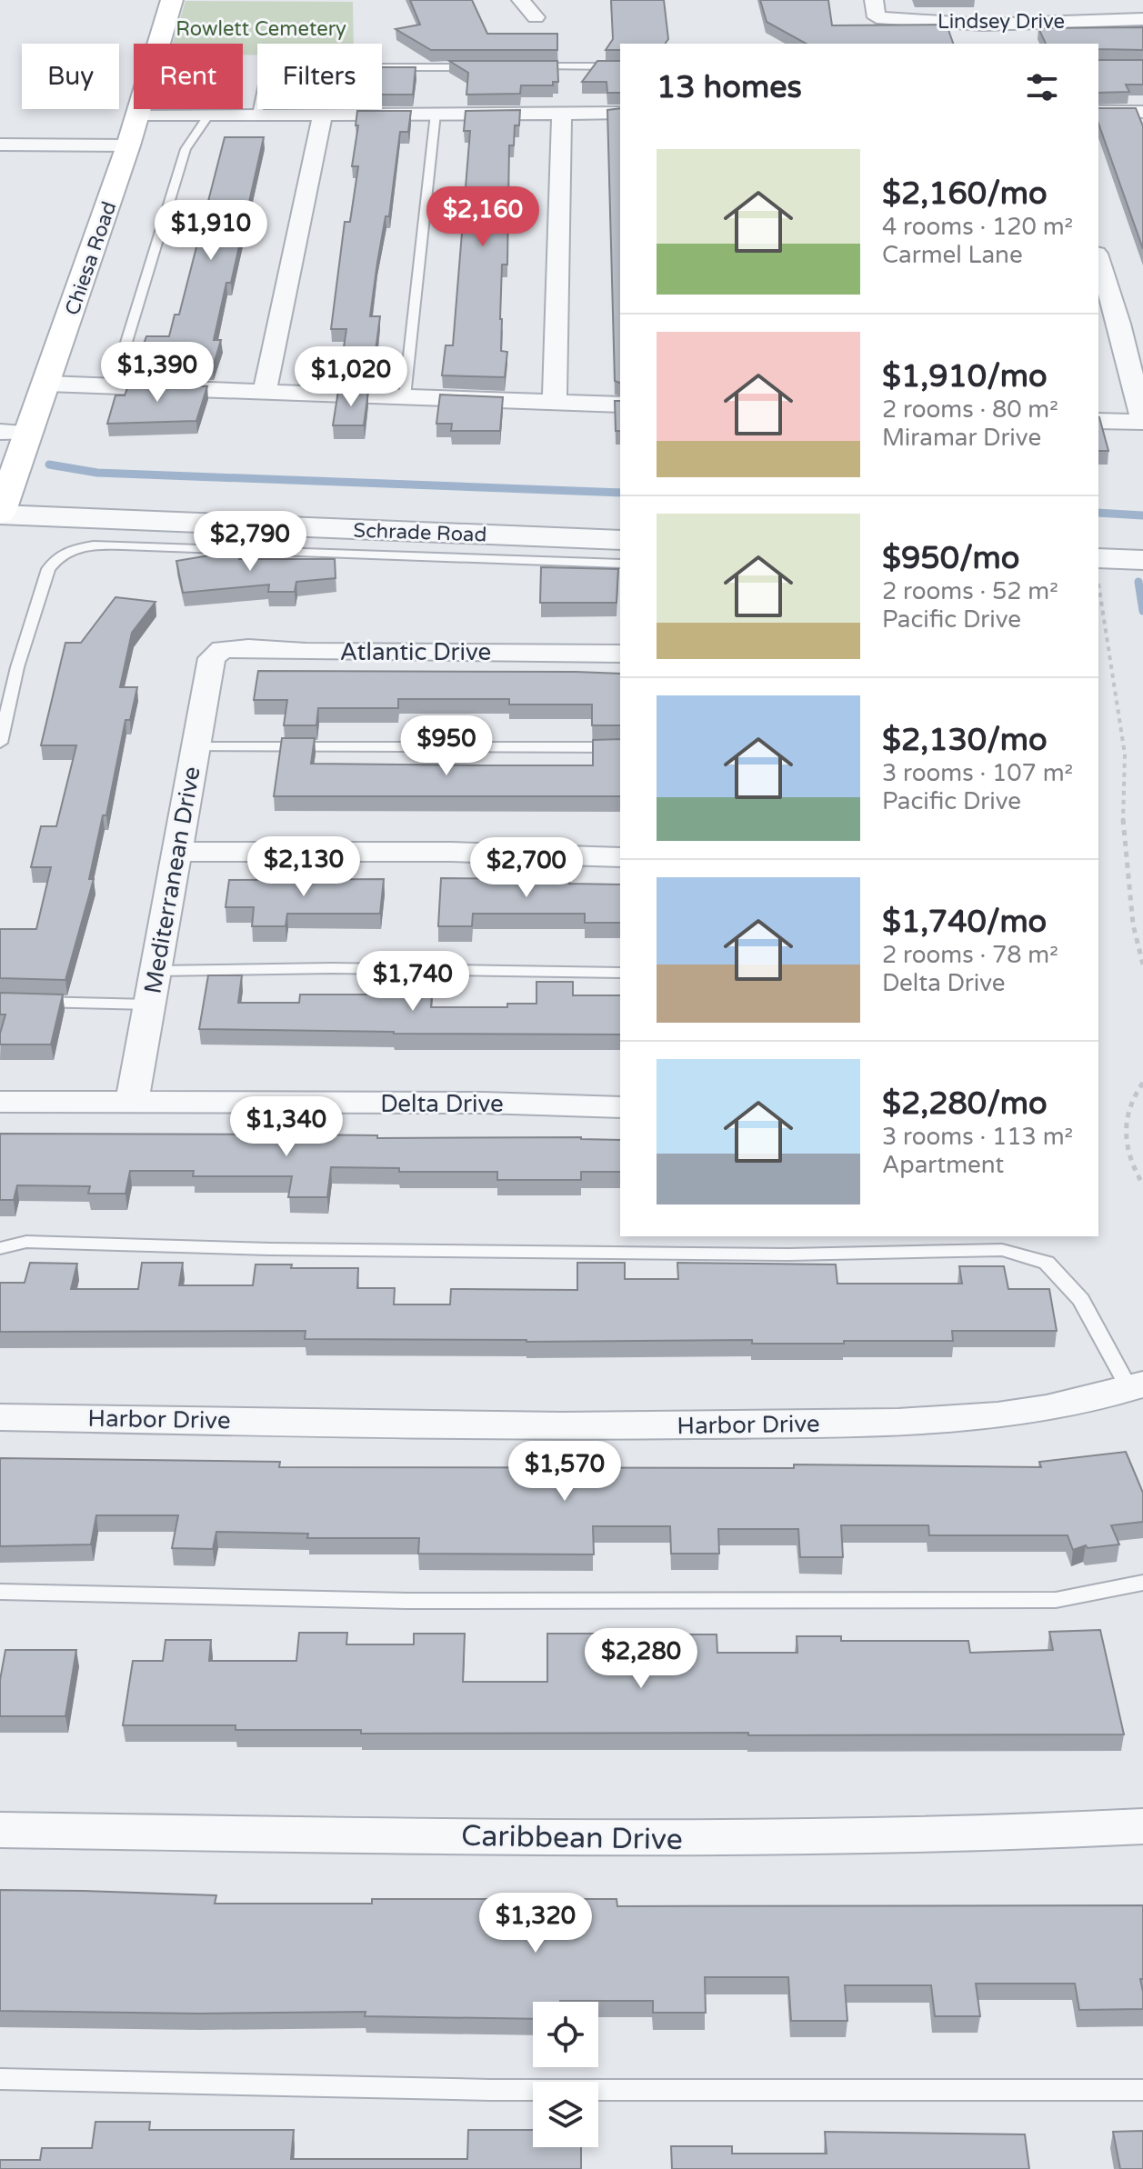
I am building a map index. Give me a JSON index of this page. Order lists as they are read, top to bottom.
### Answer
{
  "streets": {
    "main road": ["Chiesa Road"],
    "street": [
      "Lindsey Drive",
      "Schrade Road",
      "Atlantic Drive",
      "Mediterranean Drive",
      "Delta Drive",
      "Harbor Drive",
      "Caribbean Drive"
    ]
  },
  "crossings": [
    ["Chiesa Road", "Schrade Road"],
    ["Atlantic Drive", "Mediterranean Drive"],
    ["Mediterranean Drive", "Delta Drive"]
  ],
  "parks": ["Rowlett Cemetery"],
  "page": {
    "chip": ["Buy", "Rent", "Filters"],
    "heading": "13 homes",
    "list": [
      {
        "name": "$2,160/mo",
        "note": "4 rooms · 120 m² · Carmel Lane"
      },
      {
        "name": "$1,910/mo",
        "note": "2 rooms · 80 m² · Miramar Drive"
      },
      {
        "name": "$950/mo",
        "note": "2 rooms · 52 m² · Pacific Drive"
      },
      {
        "name": "$2,130/mo",
        "note": "3 rooms · 107 m² · Pacific Drive"
      },
      {
        "name": "$1,740/mo",
        "note": "2 rooms · 78 m² · Delta Drive"
      },
      {
        "name": "$2,280/mo",
        "note": "3 rooms · 113 m² · Apartment"
      }
    ],
    "price": [
      "$2,160",
      "$1,910",
      "$1,390",
      "$1,020",
      "$2,790",
      "$950",
      "$2,130",
      "$2,700",
      "$1,740",
      "$1,340",
      "$1,570",
      "$2,280",
      "$1,320"
    ]
  }
}
